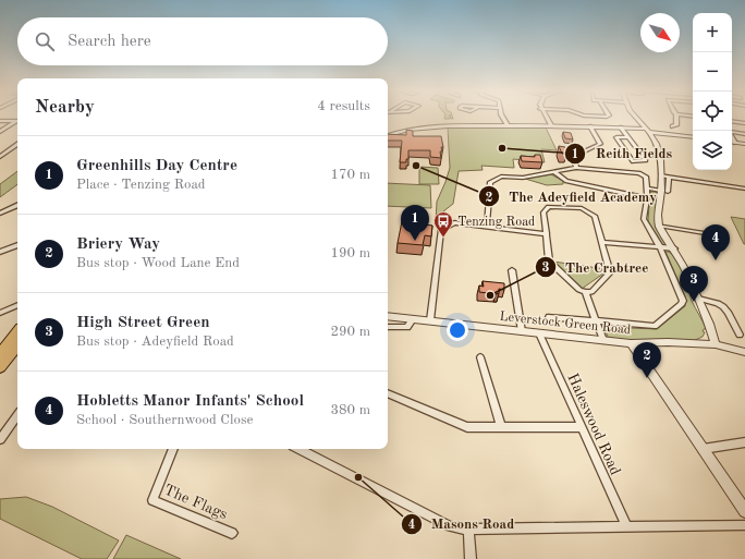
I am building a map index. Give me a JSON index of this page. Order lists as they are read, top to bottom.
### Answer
{
  "streets": {
    "street": ["Leverstock Green Road", "Haleswood Road", "The Flags"]
  },
  "crossings": [
    ["Leverstock Green Road", "Haleswood Road"]
  ],
  "places": {
    "other": [
      "Reith Fields",
      "The Adeyfield Academy",
      "The Crabtree",
      "Masons Road"
    ],
    "bus stop": ["Tenzing Road"]
  },
  "north": "bottom right",
  "page": {
    "map_buttons": ["+", "−"],
    "search": "Search here",
    "heading": ["Nearby", "4 results"],
    "list": [
      {
        "mark": "1",
        "name": "Greenhills Day Centre",
        "note": "Place · Tenzing Road",
        "value": "170 m"
      },
      {
        "mark": "2",
        "name": "Briery Way",
        "note": "Bus stop · Wood Lane End",
        "value": "190 m"
      },
      {
        "mark": "3",
        "name": "High Street Green",
        "note": "Bus stop · Adeyfield Road",
        "value": "290 m"
      },
      {
        "mark": "4",
        "name": "Hobletts Manor Infants' School",
        "note": "School · Southernwood Close",
        "value": "380 m"
      }
    ],
    "pins": [
      "1",
      "4",
      "3",
      "2"
    ]
  }
}
